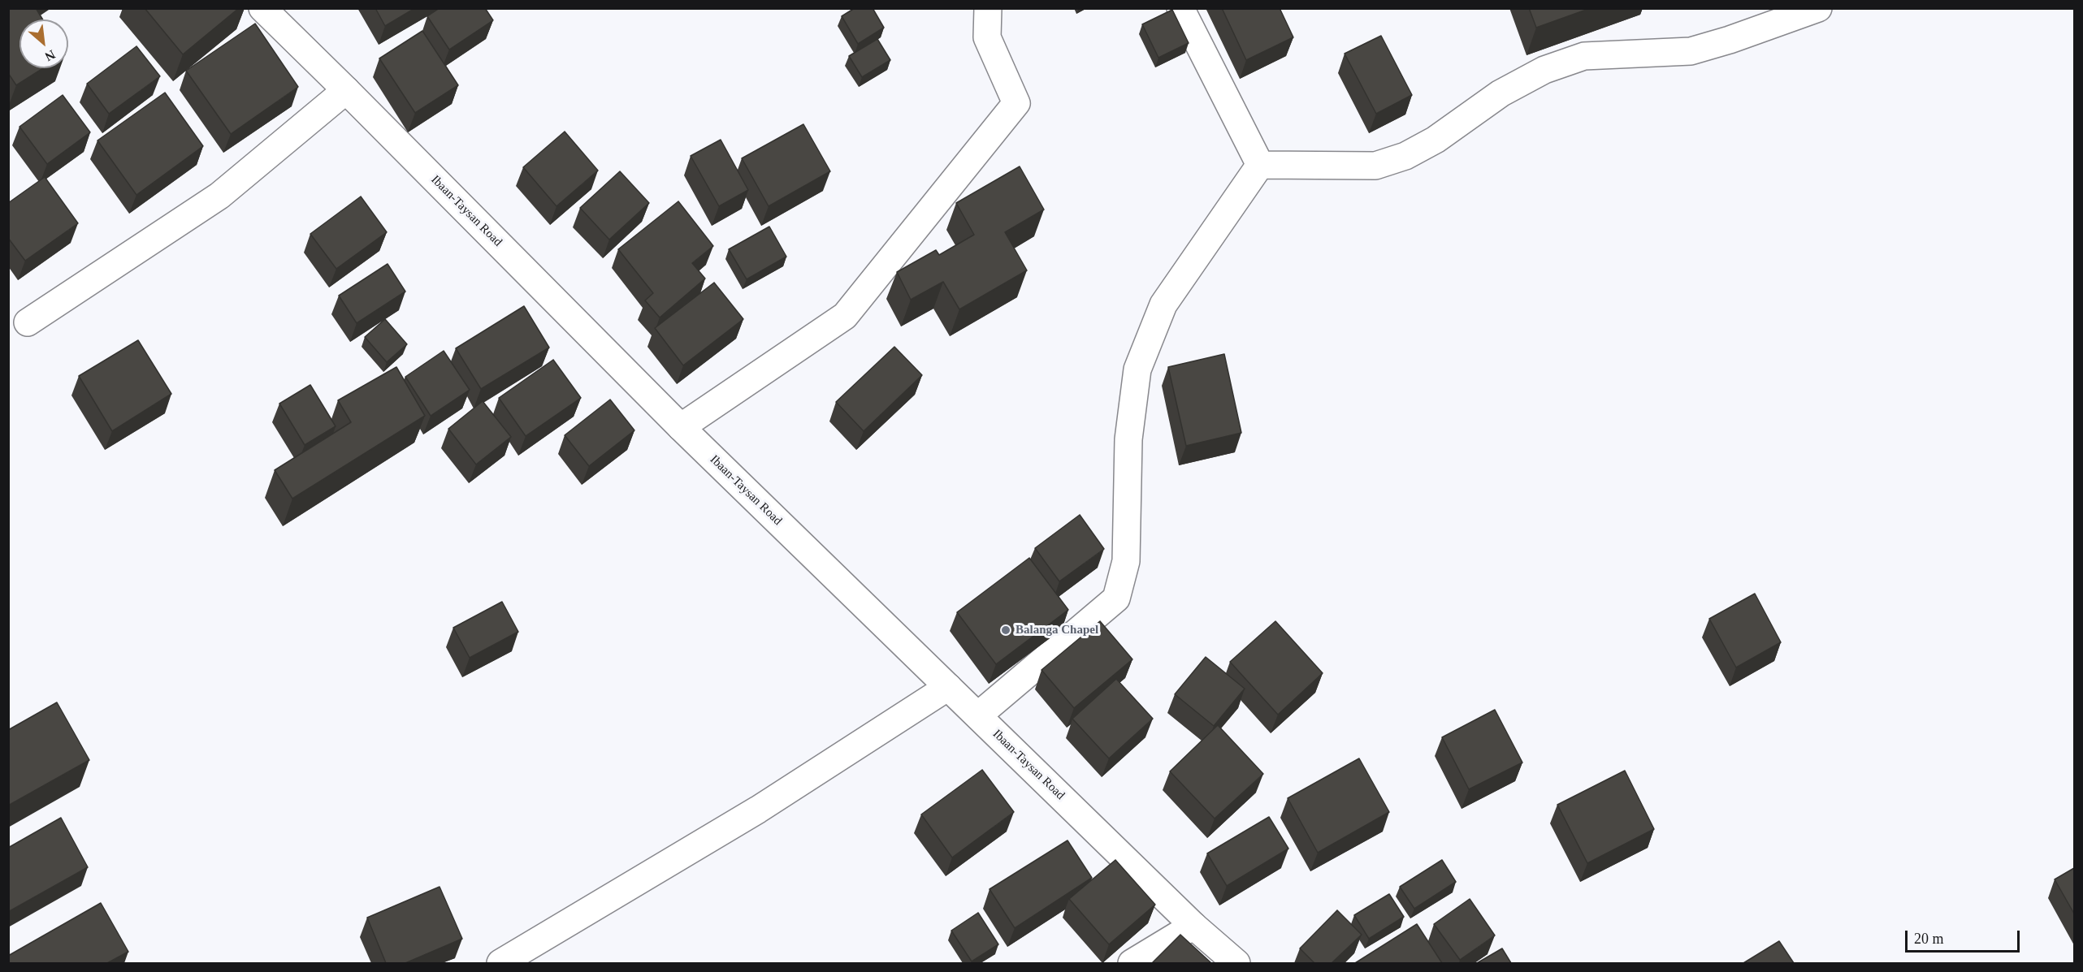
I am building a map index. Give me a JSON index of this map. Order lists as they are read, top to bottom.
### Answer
{
  "streets": {
    "street": ["Ibaan-Taysan Road"]
  },
  "places": ["Balanga Chapel"],
  "scale_bar": "20 m",
  "north": "bottom right"
}
